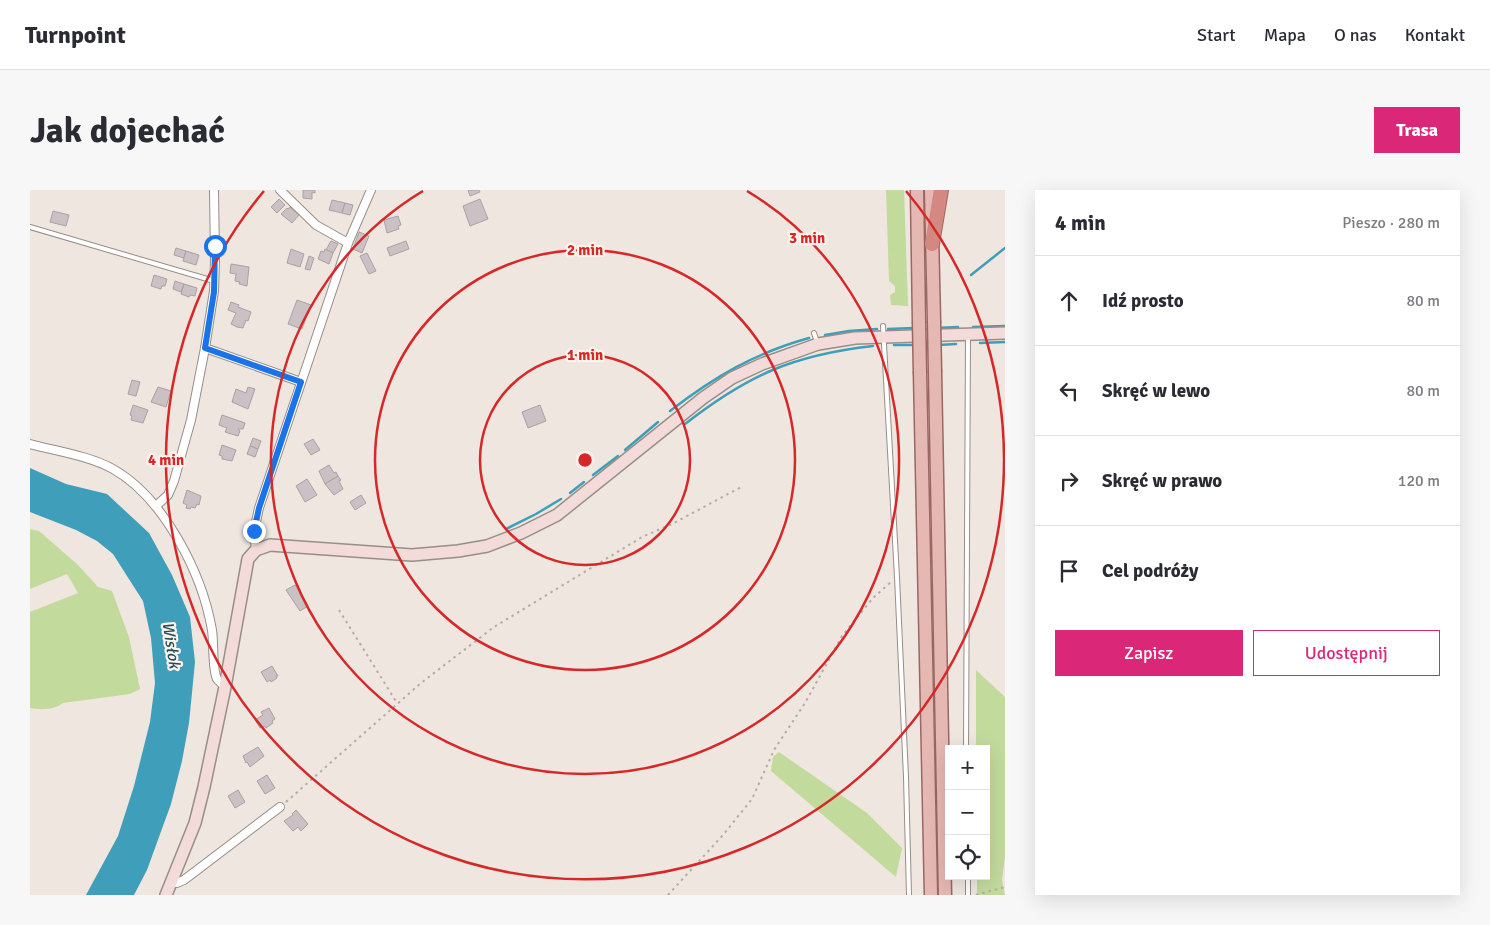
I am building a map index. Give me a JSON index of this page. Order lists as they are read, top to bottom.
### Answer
{
  "water": ["Wisłok"],
  "page": {
    "header": "Turnpoint",
    "nav": [
      "Start",
      "Mapa",
      "O nas",
      "Kontakt"
    ],
    "buttons": [
      "Trasa",
      ["Zapisz", "Udostępnij"]
    ],
    "title": "Jak dojechać",
    "heading": ["4 min", "Pieszo · 280 m"],
    "list": [
      ["Idź prosto", "80 m"],
      ["Skręć w lewo", "80 m"],
      ["Skręć w prawo", "120 m"],
      "Cel podróży"
    ],
    "map_buttons": ["+", "−"]
  },
  "rings": [
    "3 min",
    "2 min",
    "1 min",
    "4 min"
  ]
}
